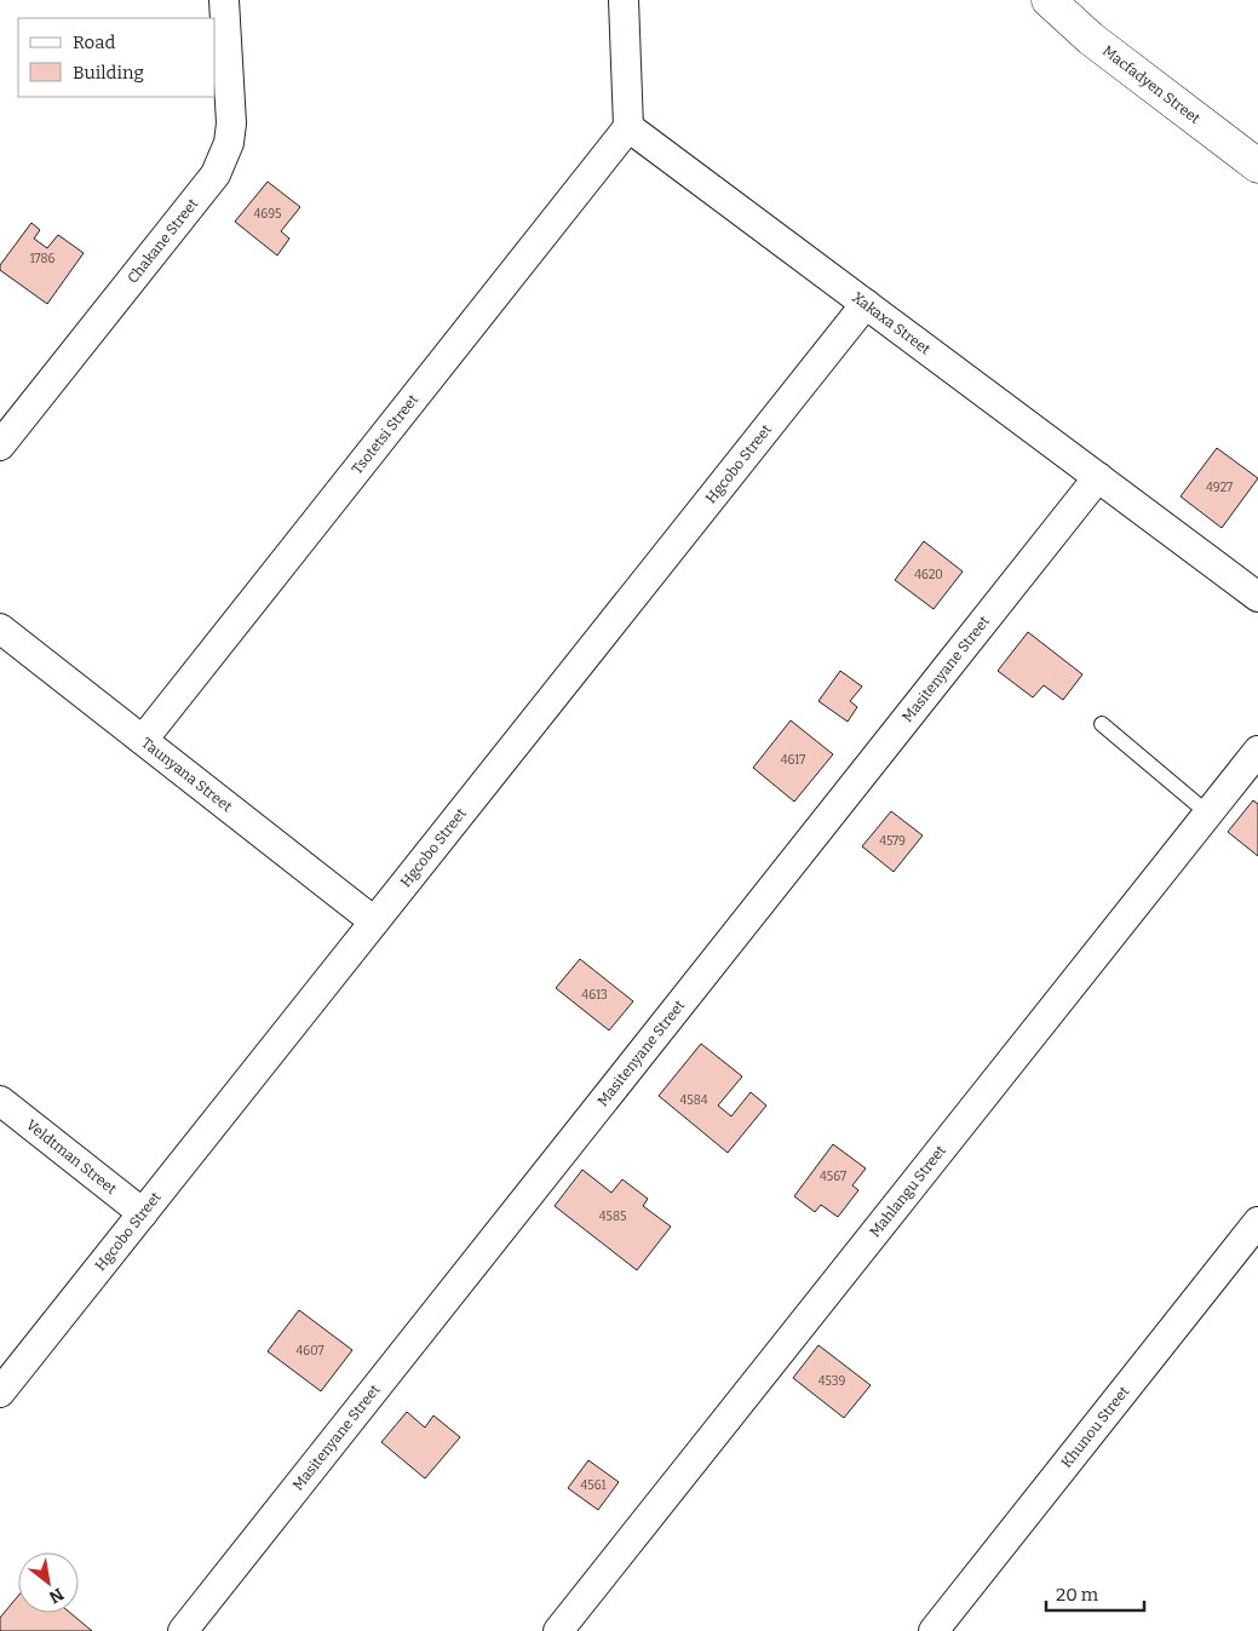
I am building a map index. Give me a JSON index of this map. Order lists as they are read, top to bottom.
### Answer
{
  "streets": {
    "street": [
      "Macfadyen Street",
      "Chakane Street",
      "Xakaxa Street",
      "Tsotetsi Street",
      "Hgcobo Street",
      "Masitenyane Street",
      "Taunyana Street",
      "Veldtman Street",
      "Mahlangu Street",
      "Khunou Street"
    ]
  },
  "crossings": [
    ["Xakaxa Street", "Tsotetsi Street"],
    ["Xakaxa Street", "Hgcobo Street"],
    ["Xakaxa Street", "Masitenyane Street"],
    ["Tsotetsi Street", "Taunyana Street"],
    ["Hgcobo Street", "Taunyana Street"],
    ["Hgcobo Street", "Veldtman Street"]
  ],
  "house_numbers": [
    "4695",
    "1786",
    "4927",
    "4620",
    "4617",
    "4579",
    "4613",
    "4584",
    "4567",
    "4585",
    "4607",
    "4539",
    "4561"
  ],
  "legend": ["Road", "Building"],
  "scale_bar": "20 m",
  "north": "bottom right"
}
